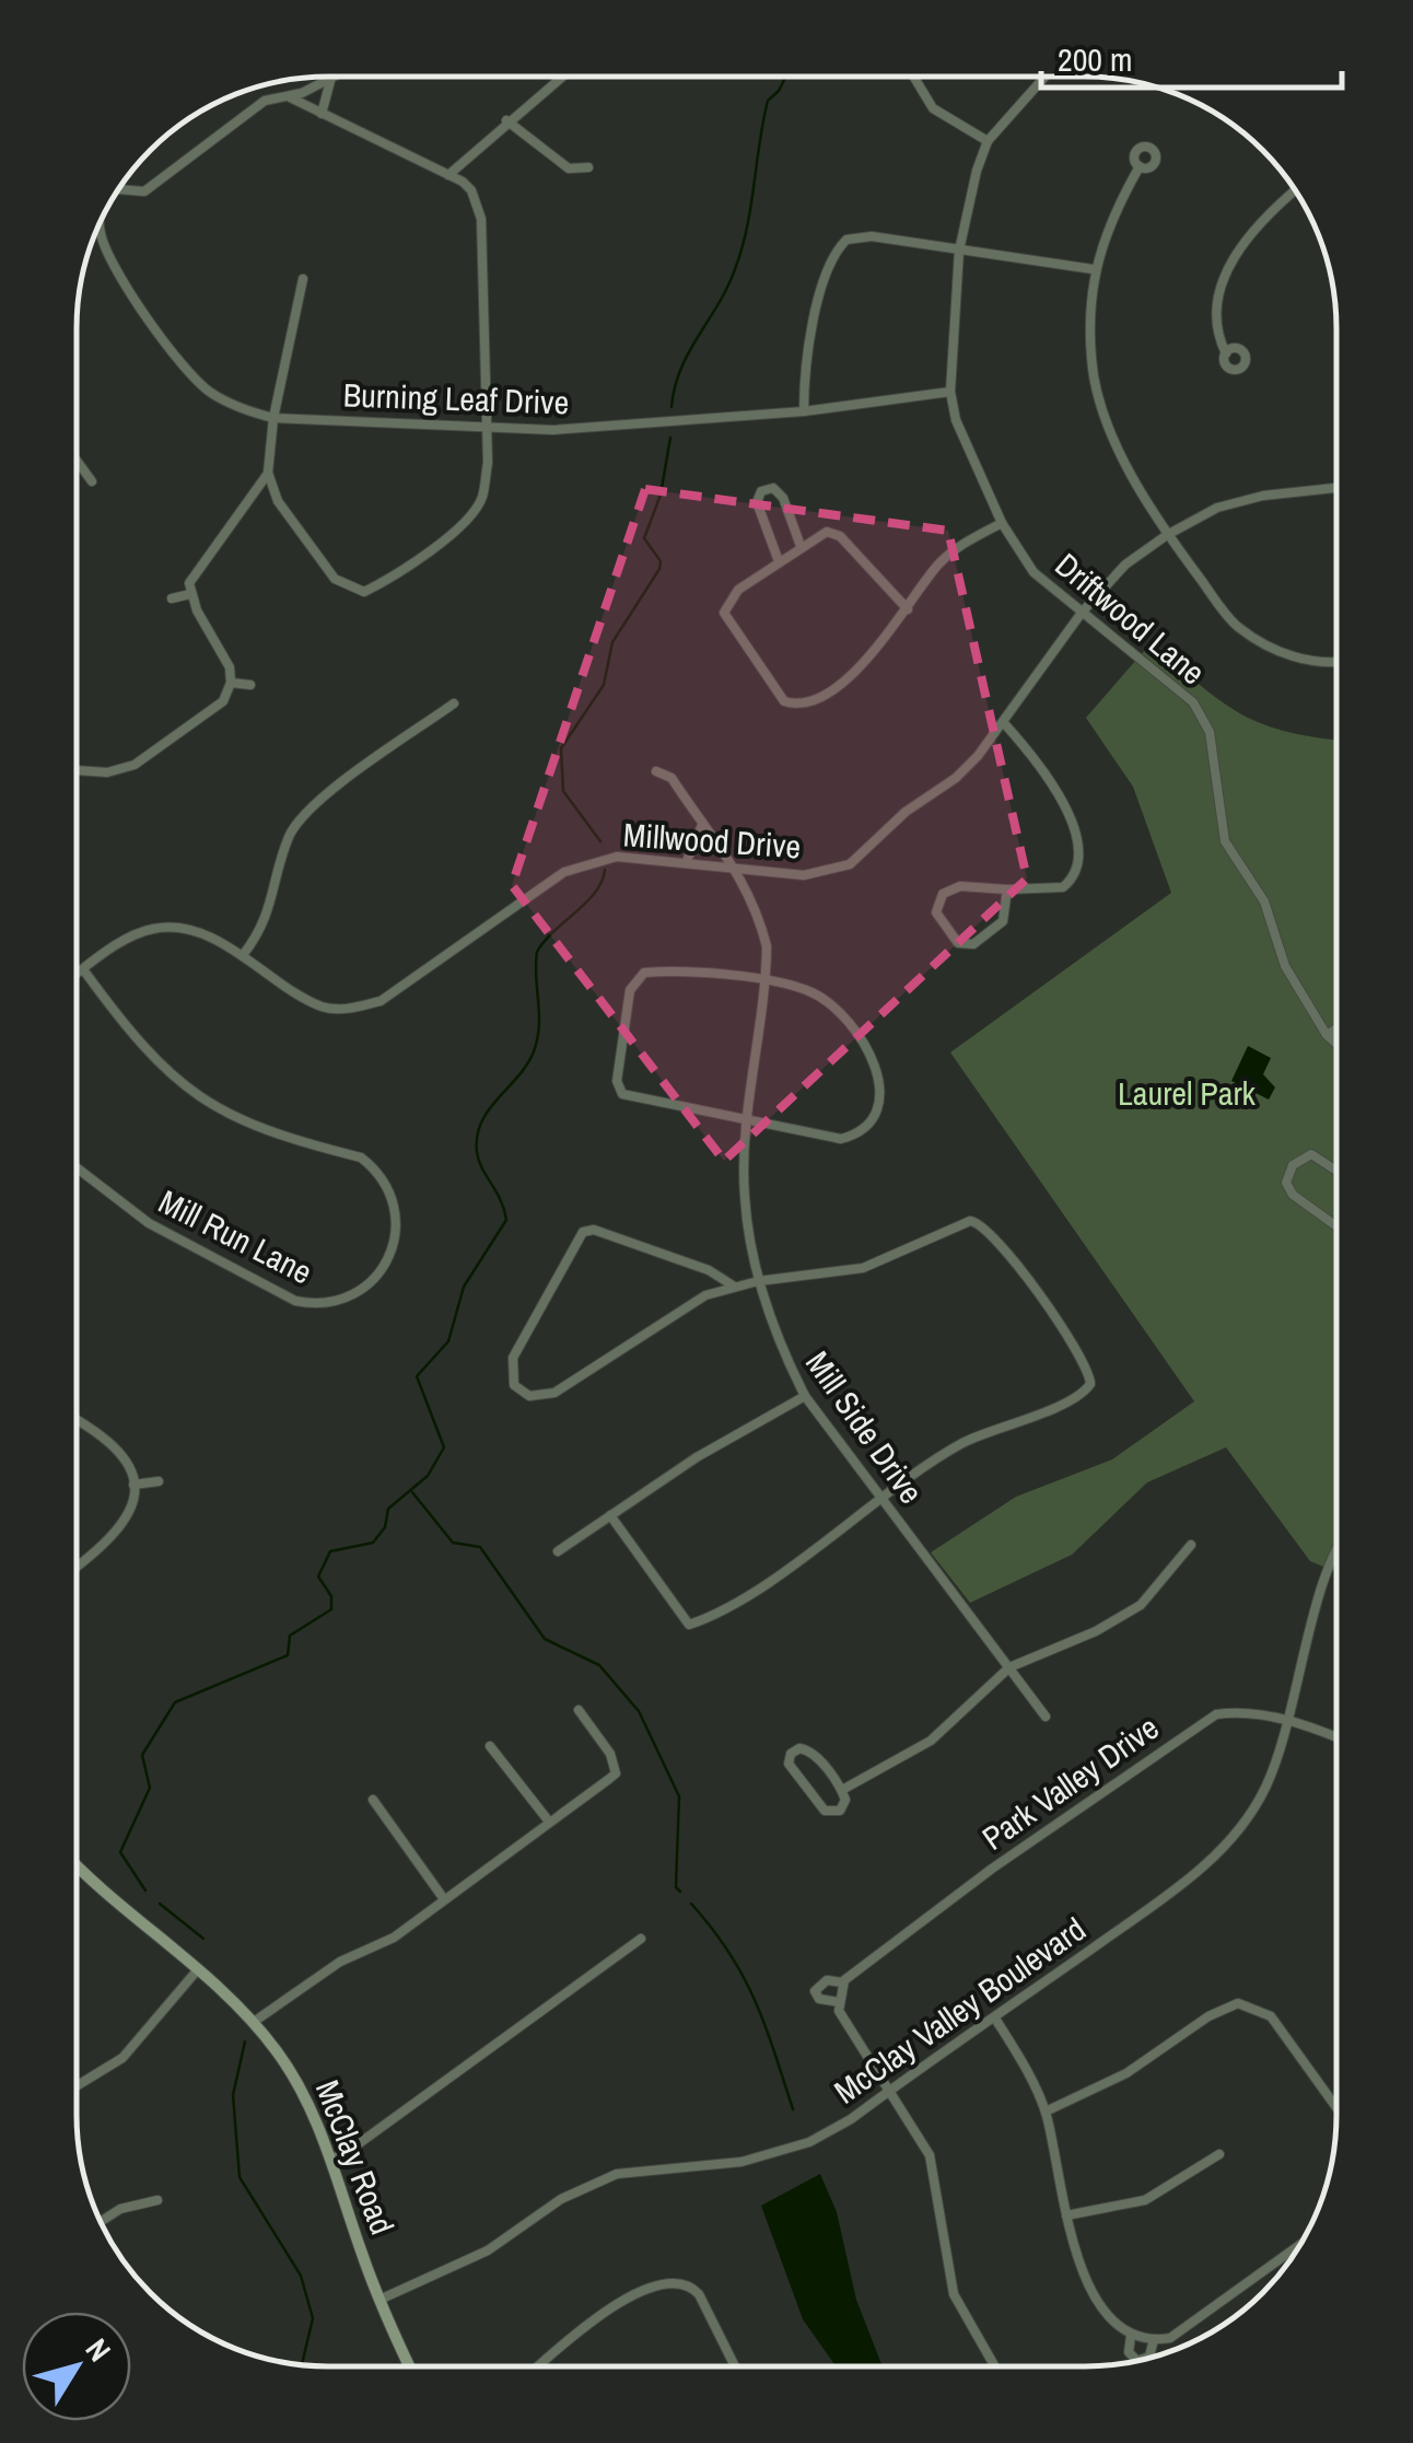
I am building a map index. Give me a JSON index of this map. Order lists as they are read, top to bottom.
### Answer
{
  "streets": {
    "main road": ["McClay Road"],
    "street": [
      "Burning Leaf Drive",
      "Driftwood Lane",
      "Millwood Drive",
      "Mill Run Lane",
      "Mill Side Drive",
      "Park Valley Drive",
      "McClay Valley Boulevard"
    ]
  },
  "crossings": [
    ["Burning Leaf Drive", "Driftwood Lane"],
    ["Driftwood Lane", "Millwood Drive"],
    ["Millwood Drive", "Mill Run Lane"],
    ["Millwood Drive", "Mill Side Drive"],
    ["Park Valley Drive", "McClay Valley Boulevard"],
    ["McClay Valley Boulevard", "McClay Road"]
  ],
  "parks": ["Laurel Park"],
  "scale_bar": "200 m",
  "north": "top right"
}
